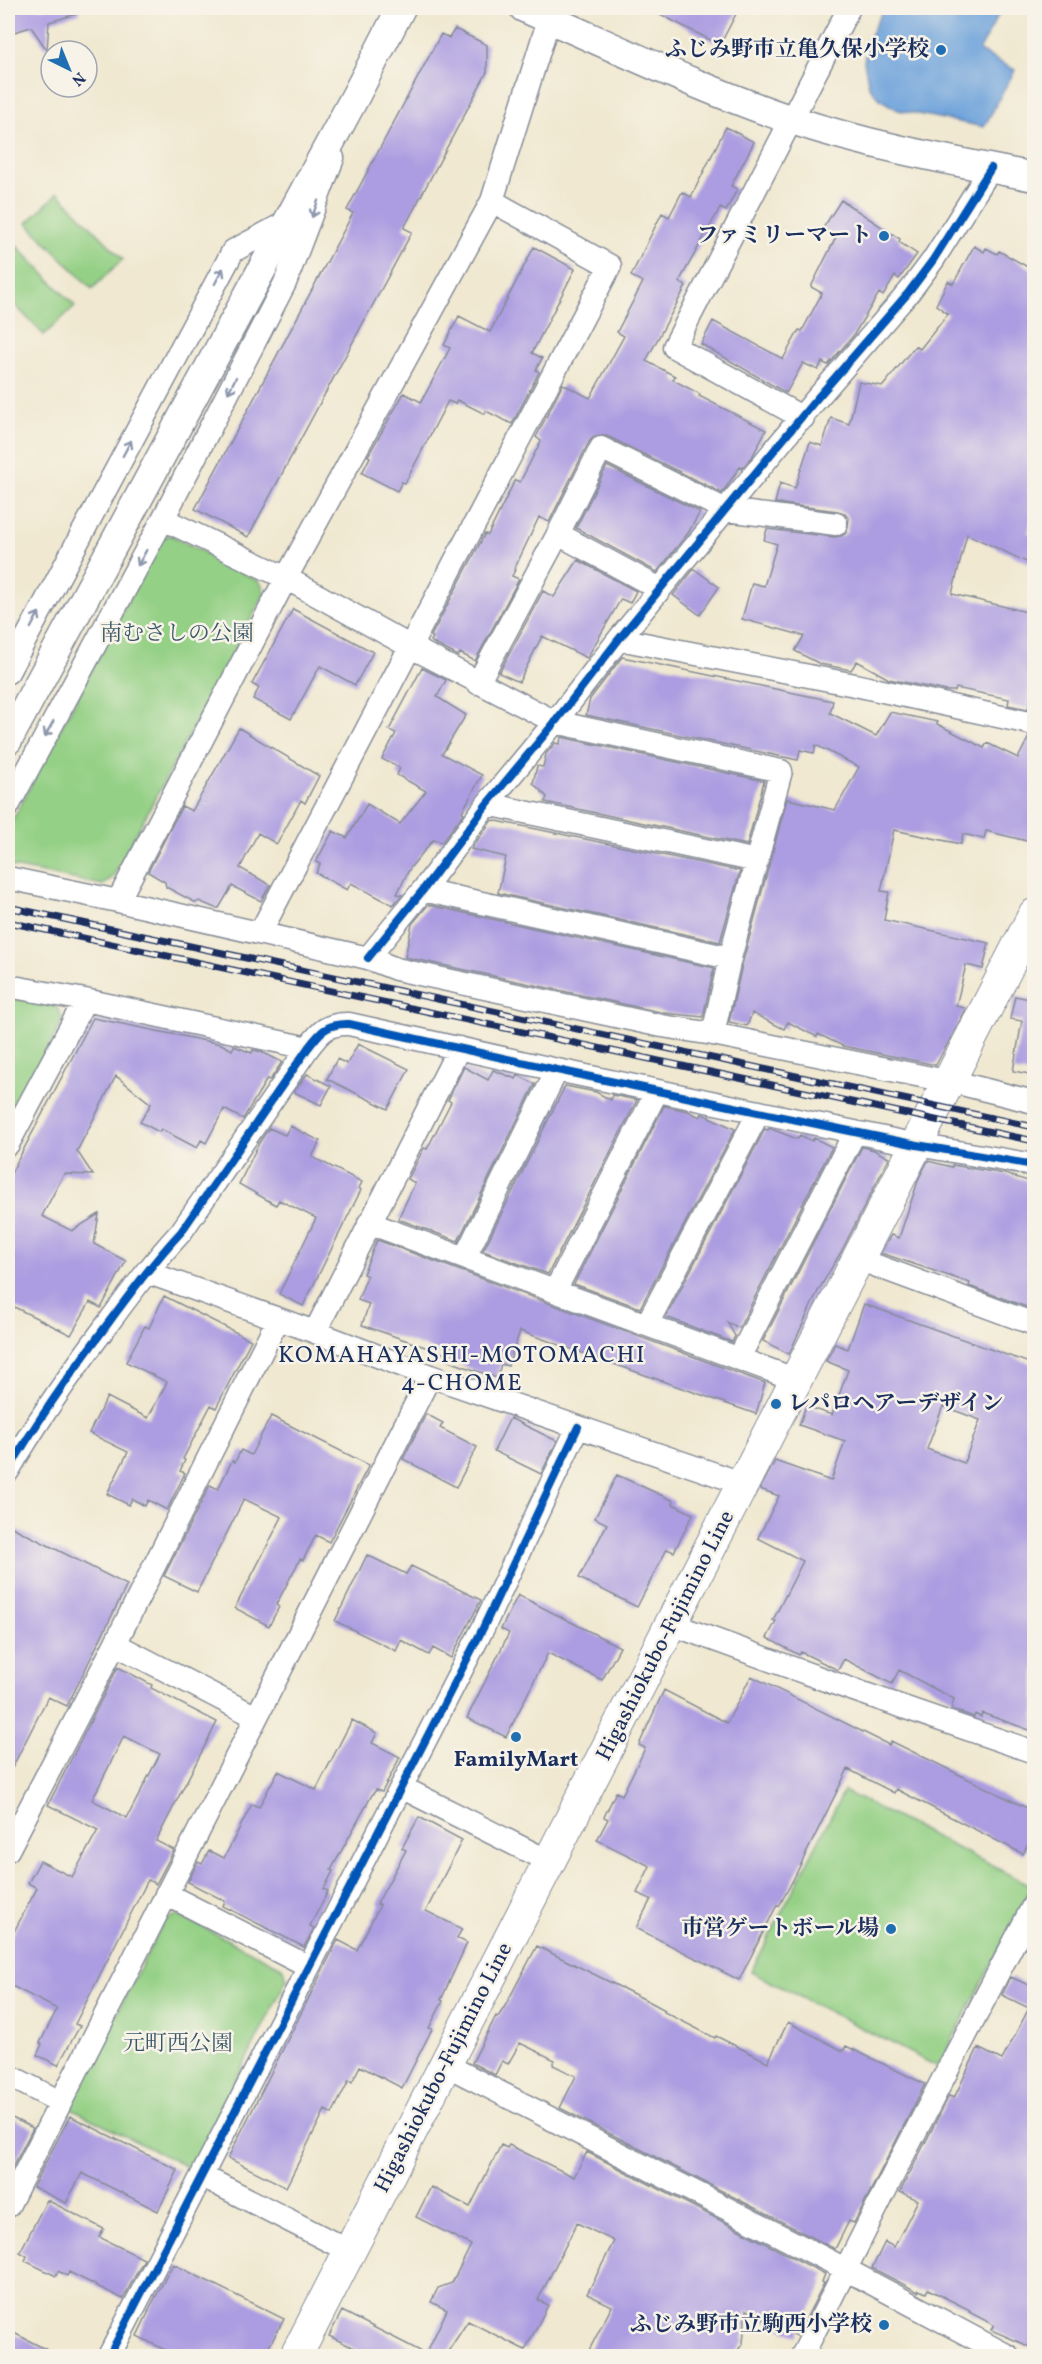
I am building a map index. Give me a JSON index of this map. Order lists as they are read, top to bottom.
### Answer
{
  "streets": {
    "main road": ["Higashiokubo-Fujimino Line"]
  },
  "districts": ["KOMAHAYASHI-MOTOMACHI 4-CHOME"],
  "parks": ["南むさしの公園", "元町西公園"],
  "places": [
    "ふじみ野市立亀久保小学校",
    "ファミリーマート",
    "レパロヘアーデザイン",
    "FamilyMart",
    "市営ゲートボール場",
    "ふじみ野市立駒西小学校"
  ],
  "north": "bottom right"
}
